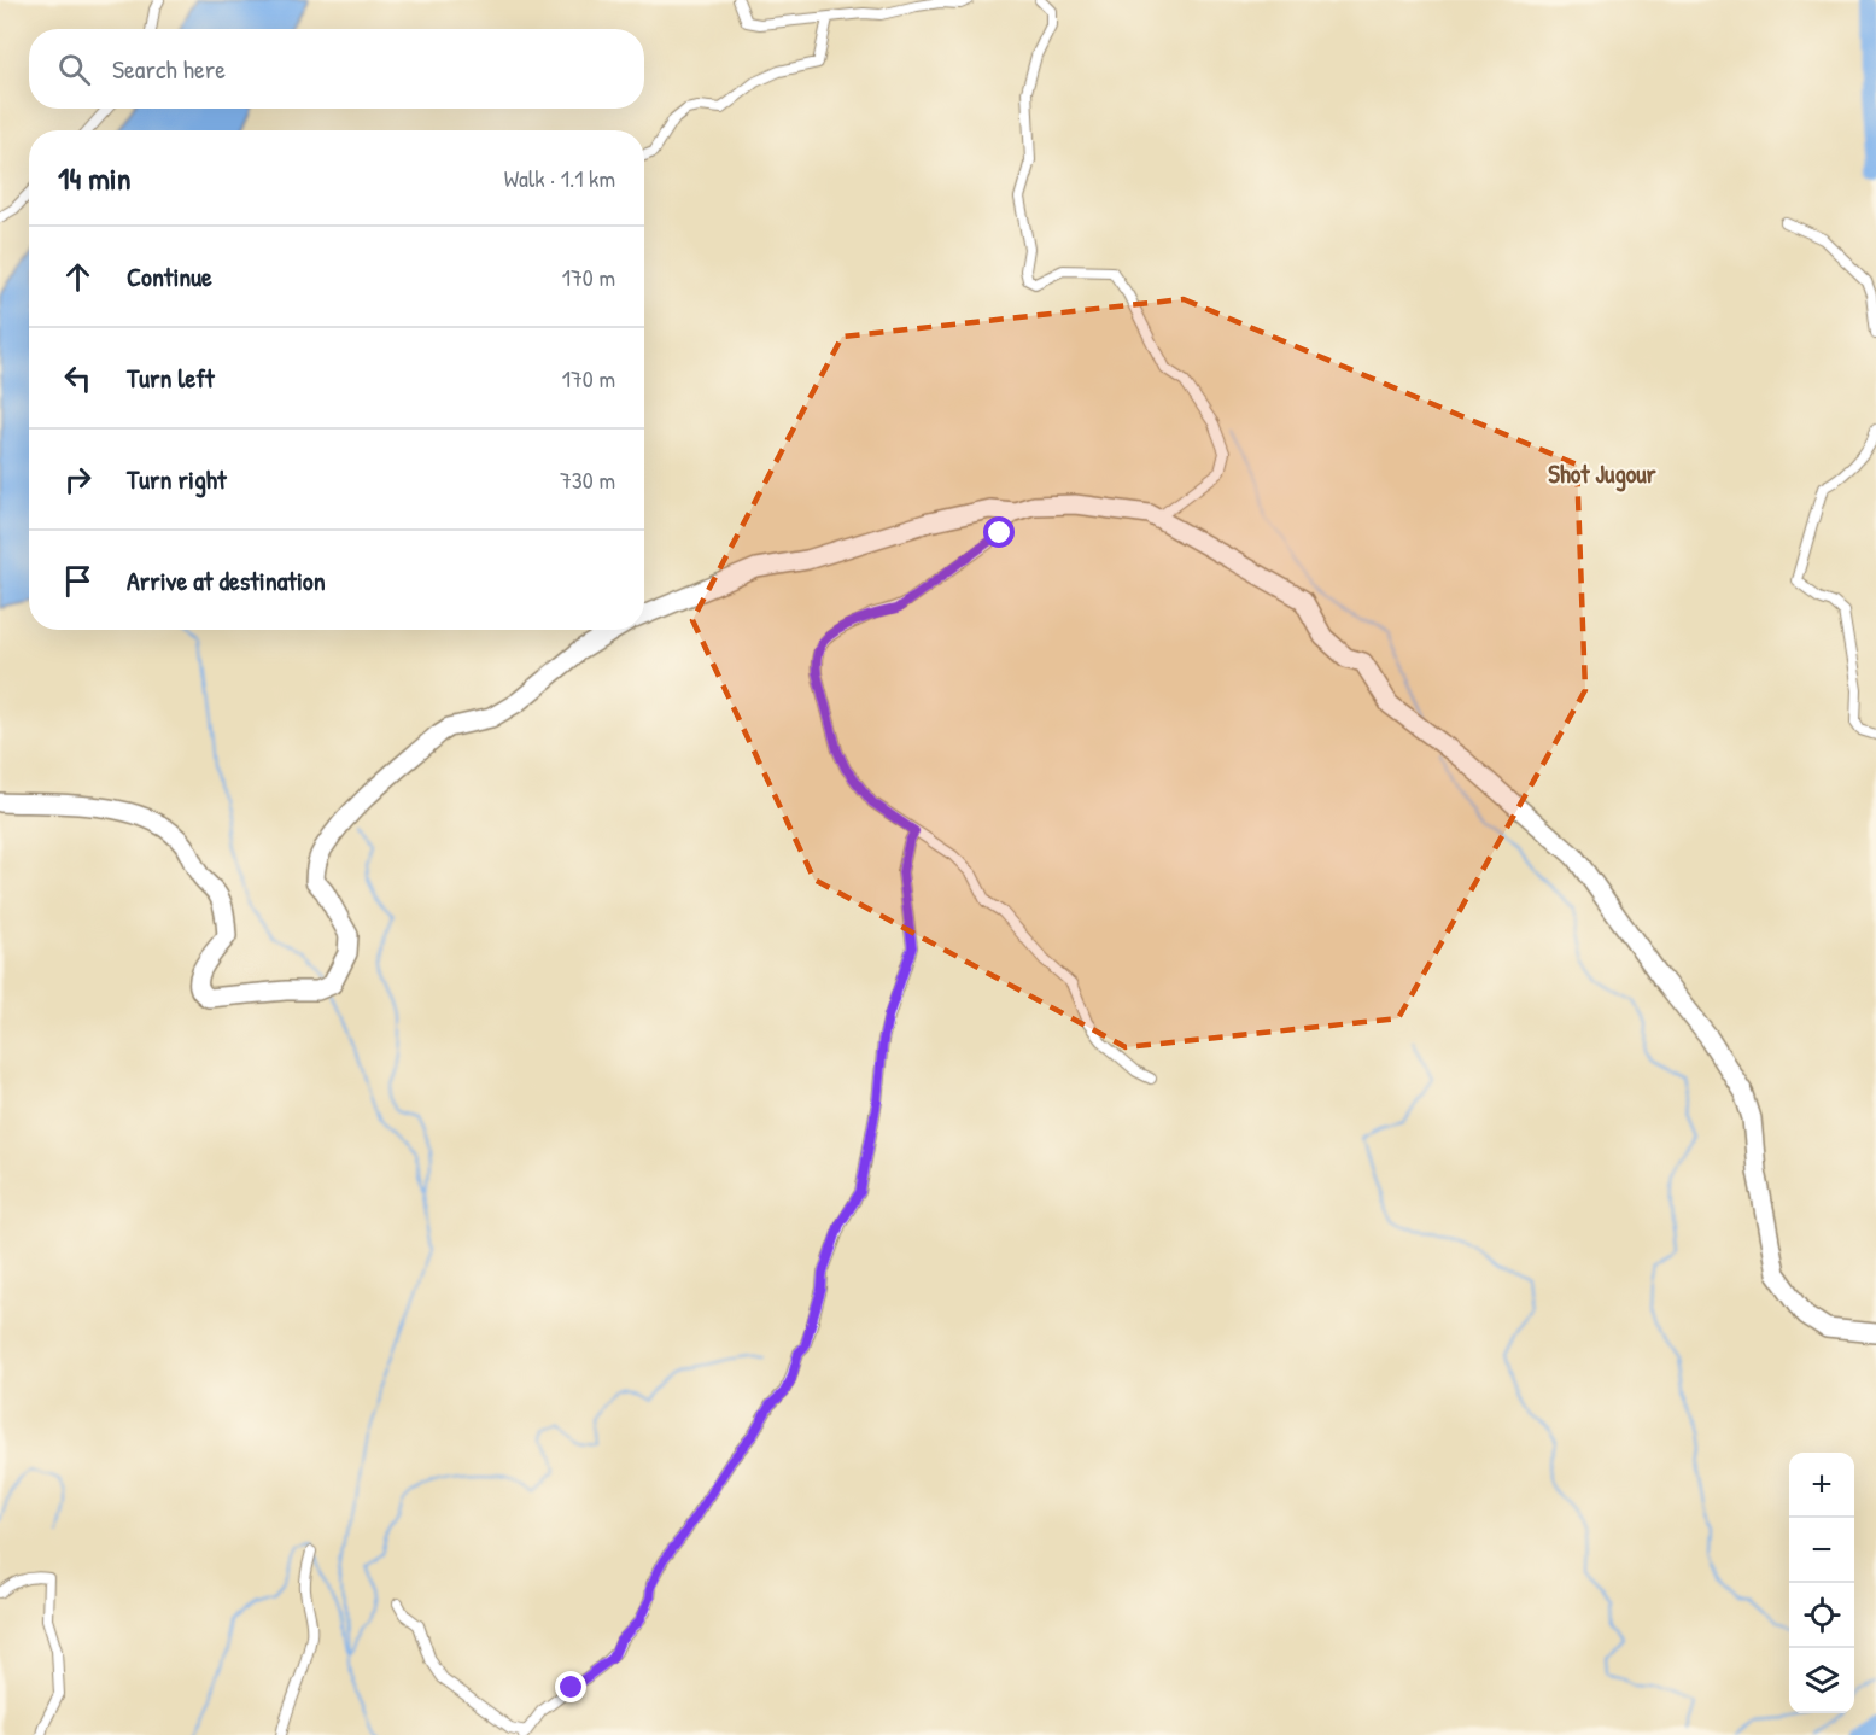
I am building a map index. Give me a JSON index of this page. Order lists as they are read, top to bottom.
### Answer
{
  "districts": ["Shot Jugour"],
  "page": {
    "search": "Search here",
    "heading": ["14 min", "Walk · 1.1 km"],
    "list": [
      ["Continue", "170 m"],
      ["Turn left", "170 m"],
      ["Turn right", "730 m"],
      "Arrive at destination"
    ],
    "map_buttons": ["+", "−"]
  }
}
